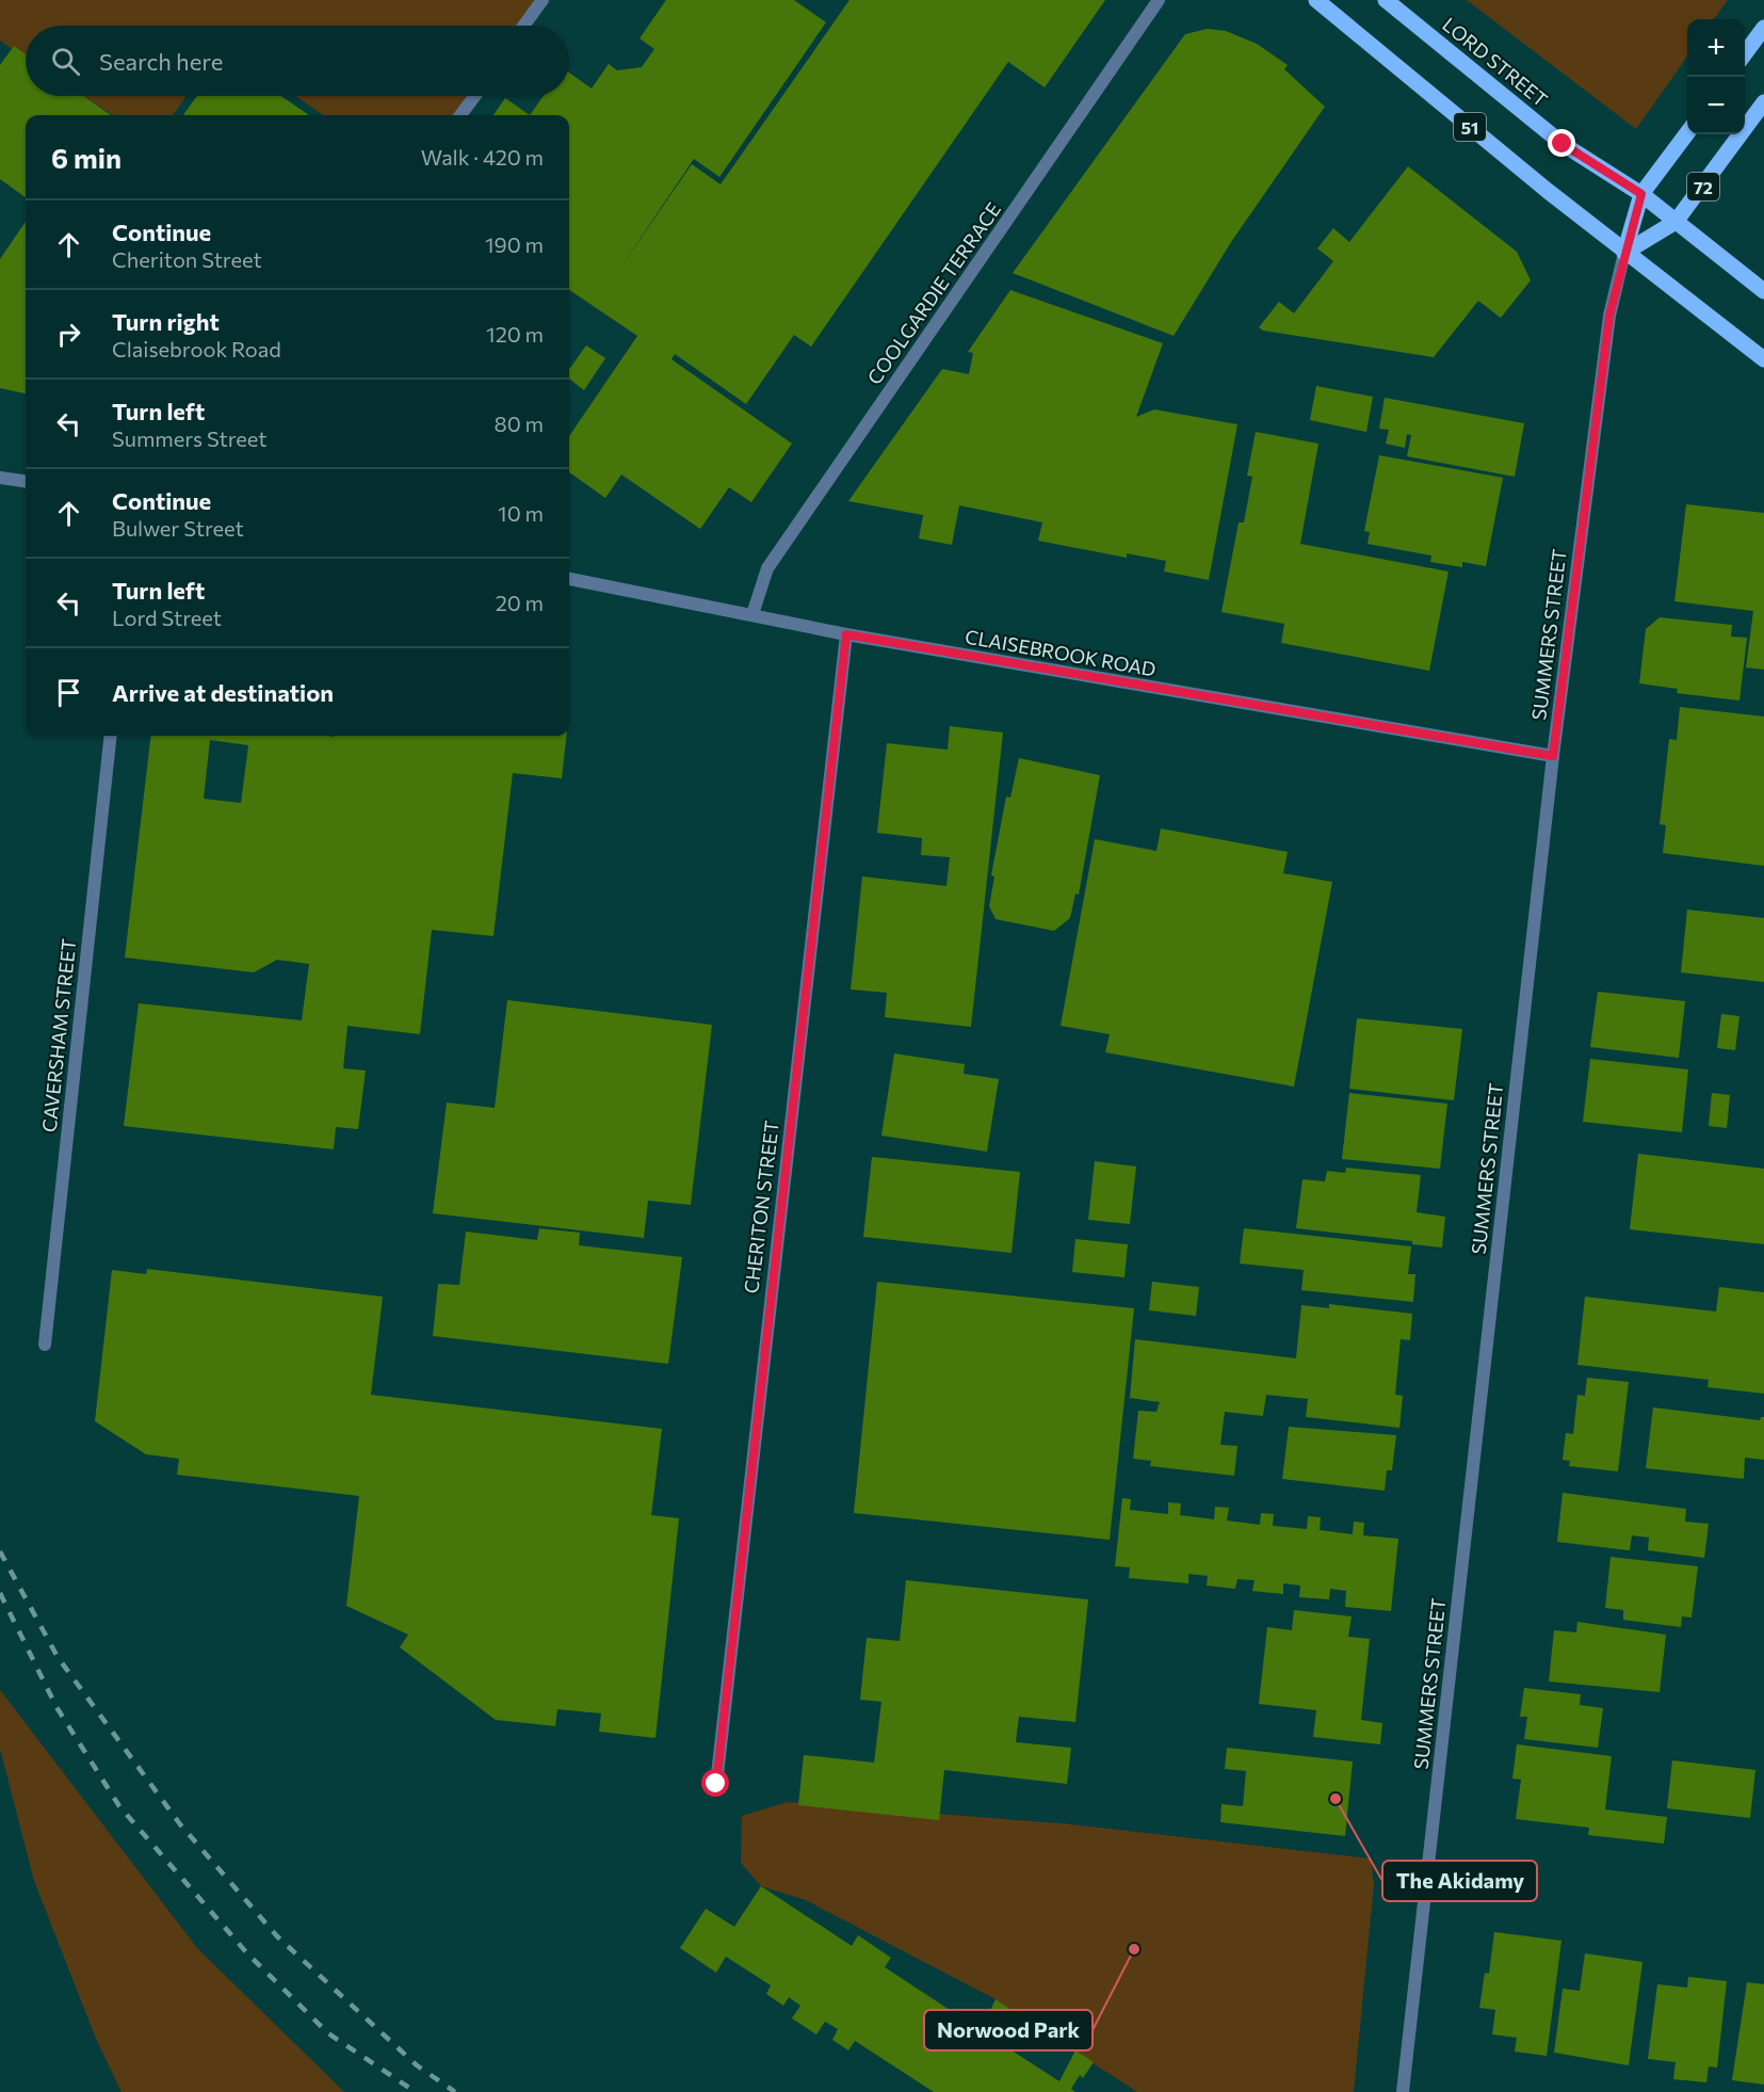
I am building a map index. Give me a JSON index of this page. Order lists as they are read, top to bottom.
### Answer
{
  "streets": {
    "main road": ["LORD STREET", "51", "72"],
    "street": [
      "COOLGARDIE TERRACE",
      "SUMMERS STREET",
      "CLAISEBROOK ROAD",
      "CAVERSHAM STREET",
      "CHERITON STREET"
    ]
  },
  "crossings": [
    ["LORD STREET", "72"],
    ["51", "72"],
    ["51", "SUMMERS STREET"],
    ["72", "SUMMERS STREET"],
    ["COOLGARDIE TERRACE", "CLAISEBROOK ROAD"],
    ["SUMMERS STREET", "CLAISEBROOK ROAD"],
    ["CLAISEBROOK ROAD", "CHERITON STREET"]
  ],
  "places": ["The Akidamy", "Norwood Park"],
  "page": {
    "map_buttons": ["+", "−"],
    "search": "Search here",
    "heading": ["6 min", "Walk · 420 m"],
    "list": [
      ["Continue", "Cheriton Street", "190 m"],
      ["Turn right", "Claisebrook Road", "120 m"],
      ["Turn left", "Summers Street", "80 m"],
      ["Continue", "Bulwer Street", "10 m"],
      ["Turn left", "Lord Street", "20 m"],
      "Arrive at destination"
    ]
  }
}
